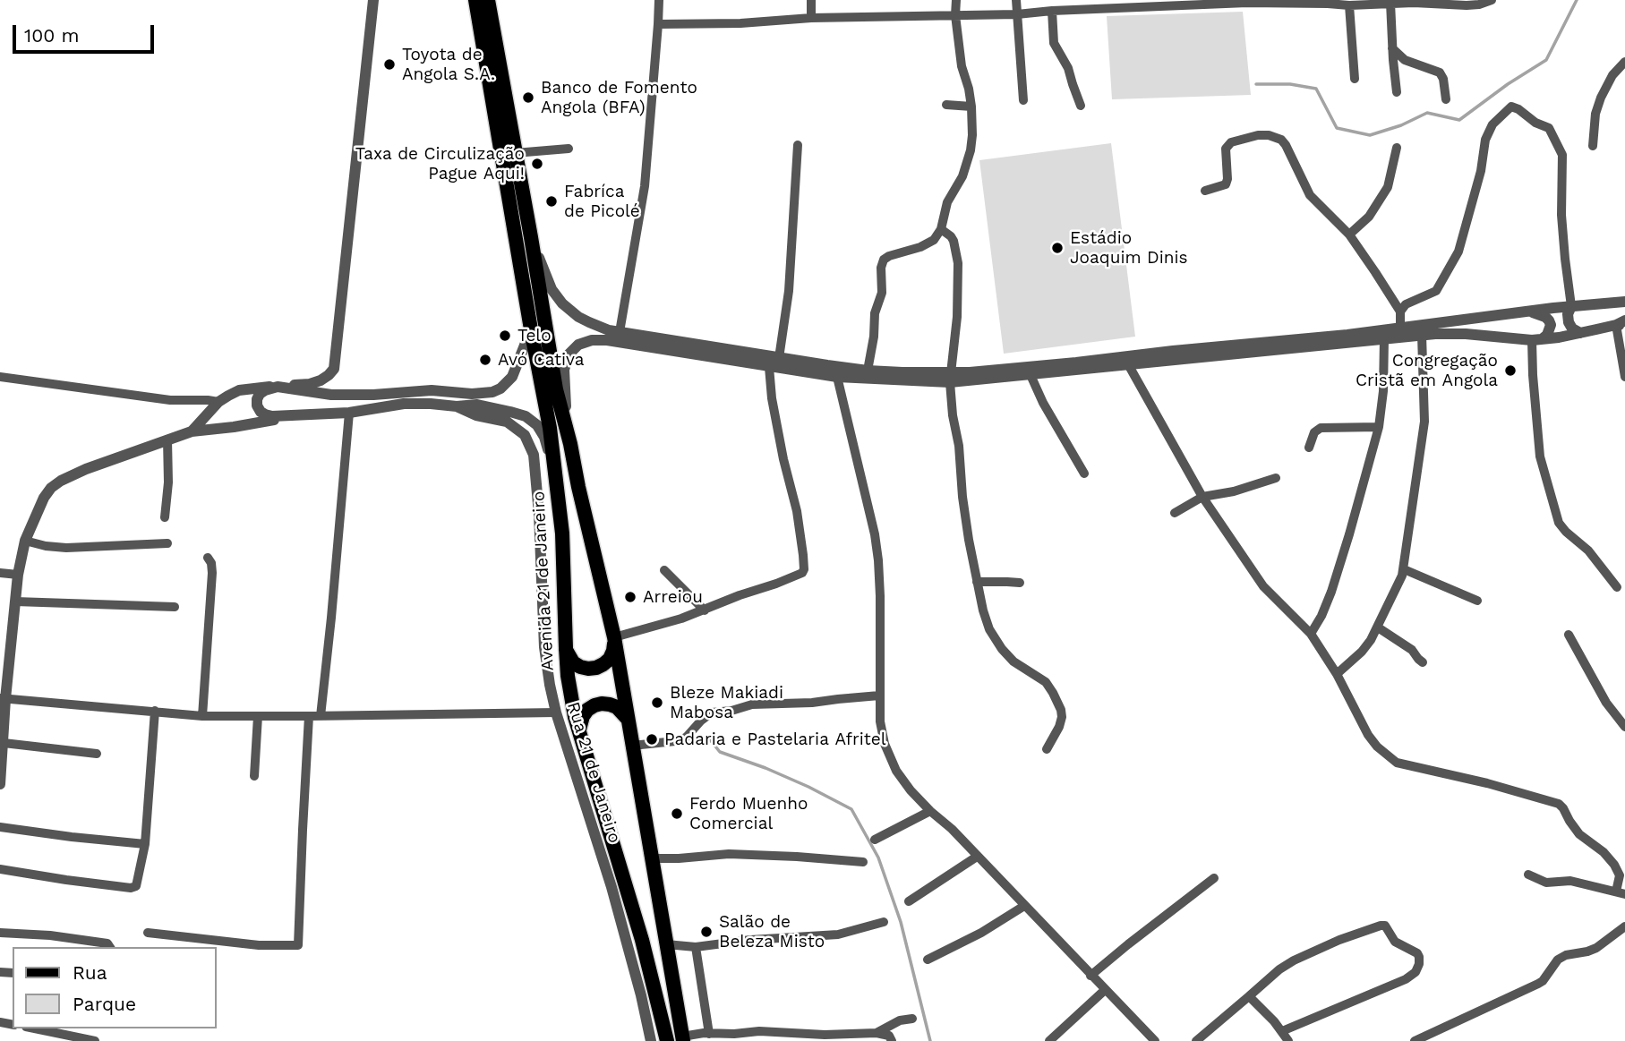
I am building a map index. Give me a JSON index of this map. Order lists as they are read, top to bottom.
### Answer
{
  "streets": {
    "main road": ["Avenida 21 de Janeiro"],
    "street": ["Rua 21 de Janeiro"]
  },
  "places": [
    "Toyota de Angola S.A.",
    "Banco de Fomento Angola (BFA)",
    "Taxa de Circulização Pague Aqui!",
    "Fabríca de Picolé",
    "Estádio Joaquim Dinis",
    "Telo",
    "Avó Cativa",
    "Congregação Cristã em Angola",
    "Arreiou",
    "Bleze Makiadi Mabosa",
    "Padaria e Pastelaria Afritel",
    "Ferdo Muenho Comercial",
    "Salão de Beleza Misto"
  ],
  "legend": ["Rua", "Parque"],
  "scale_bar": "100 m"
}
